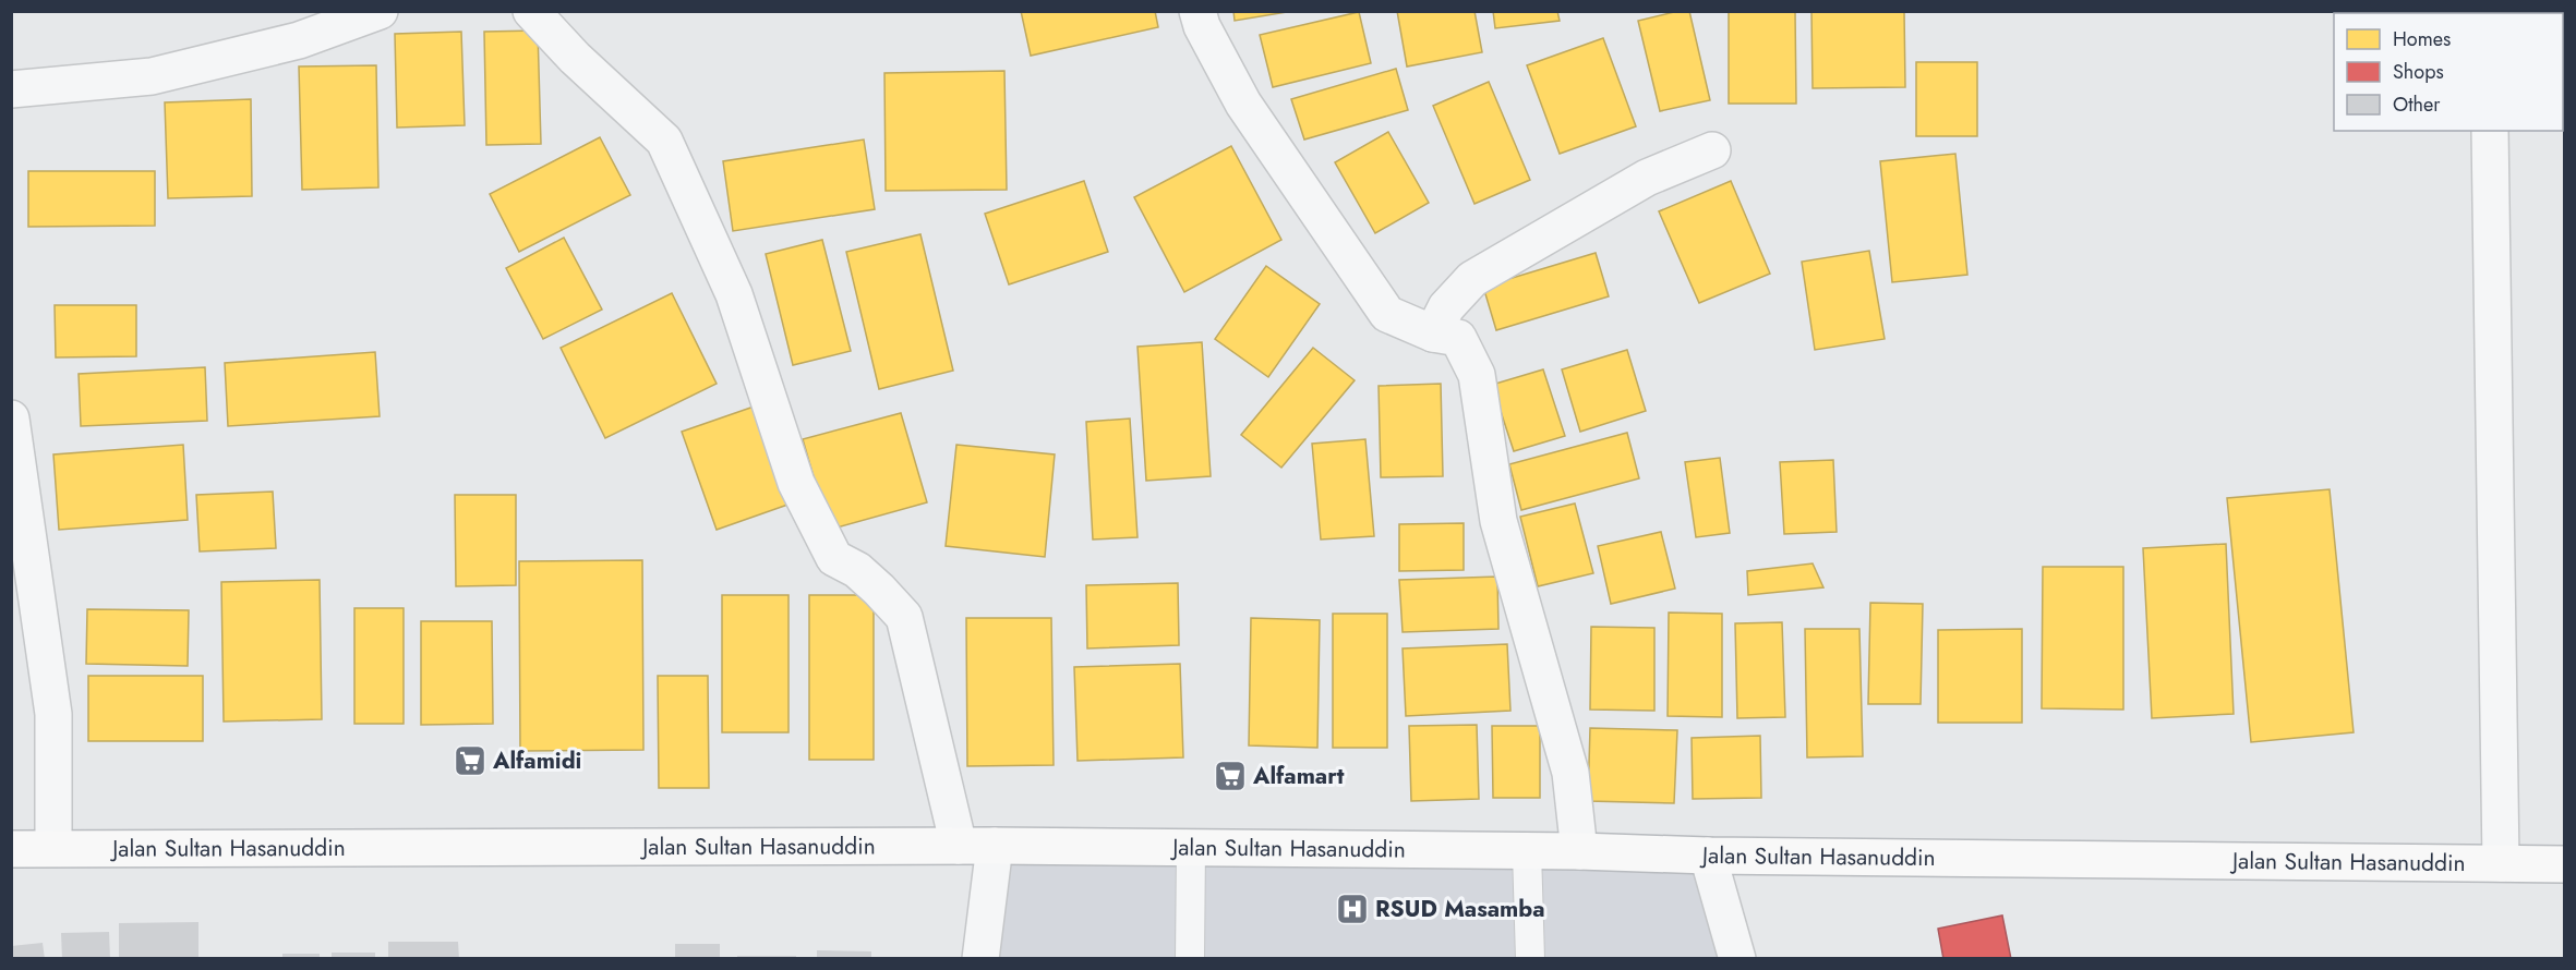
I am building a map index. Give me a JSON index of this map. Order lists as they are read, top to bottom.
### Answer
{
  "streets": {
    "highway": ["Jalan Sultan Hasanuddin"]
  },
  "places": {
    "supermarket": ["Alfamidi", "Alfamart"],
    "hospital": ["RSUD Masamba"]
  },
  "legend": ["Homes", "Shops", "Other"]
}
